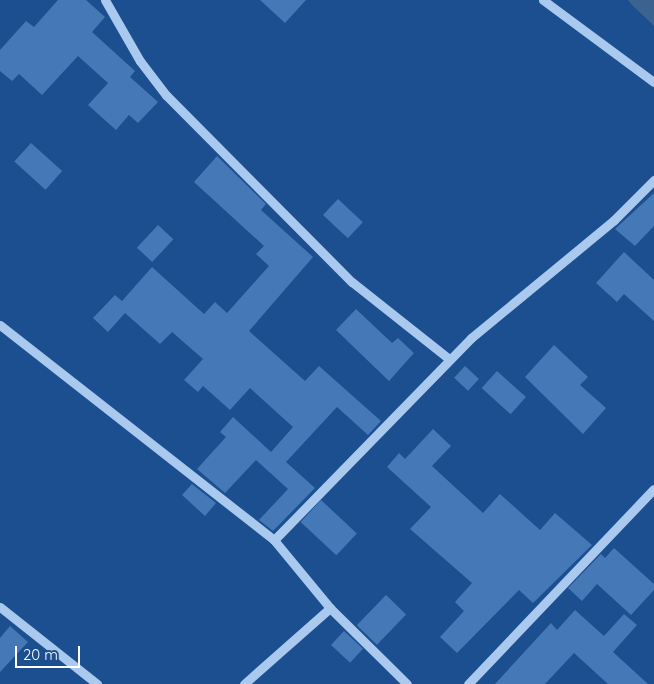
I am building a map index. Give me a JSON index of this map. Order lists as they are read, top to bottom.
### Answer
{
  "scale_bar": "20 m"
}
